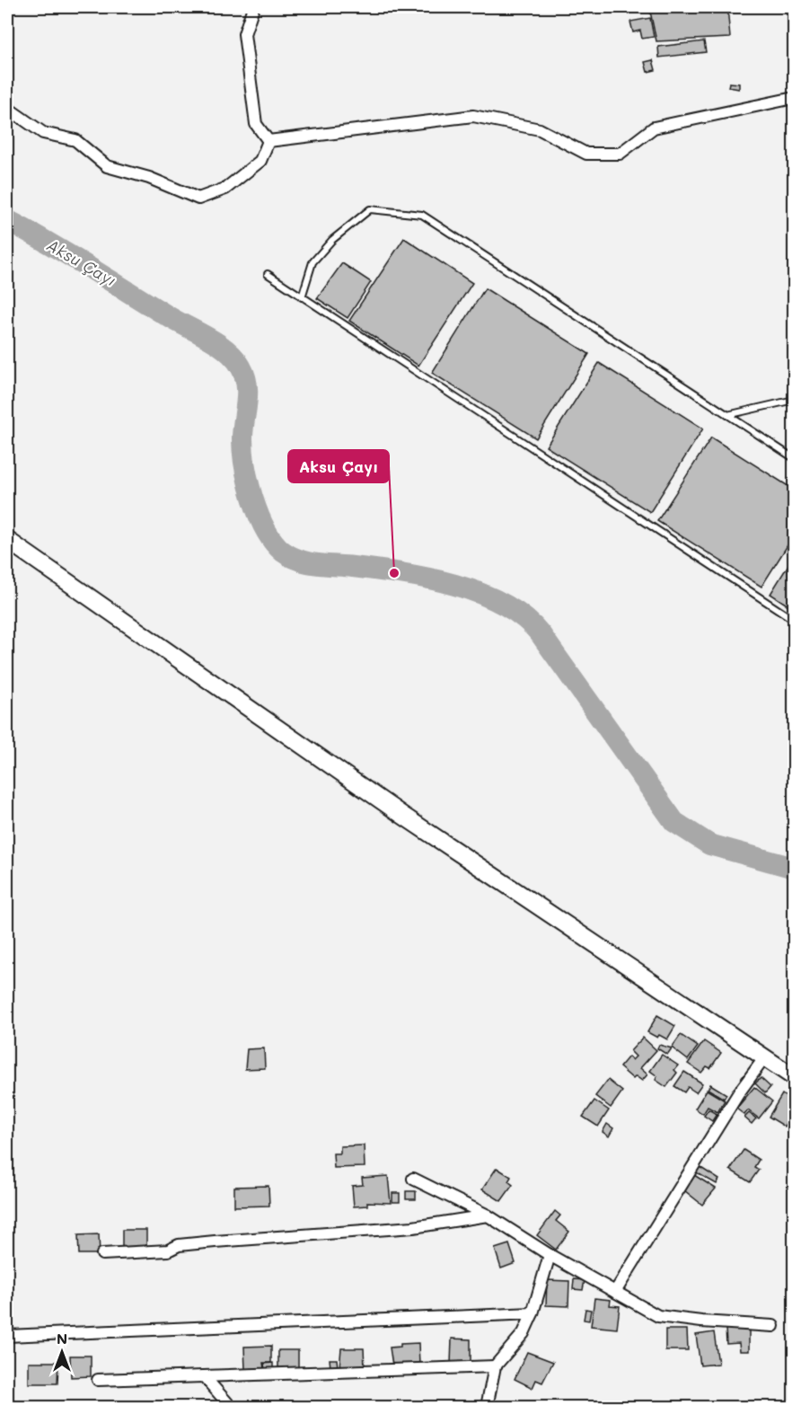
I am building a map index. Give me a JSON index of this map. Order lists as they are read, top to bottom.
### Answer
{
  "water": ["Aksu Çayı"],
  "places": ["Aksu Çayı"],
  "north": "top"
}
